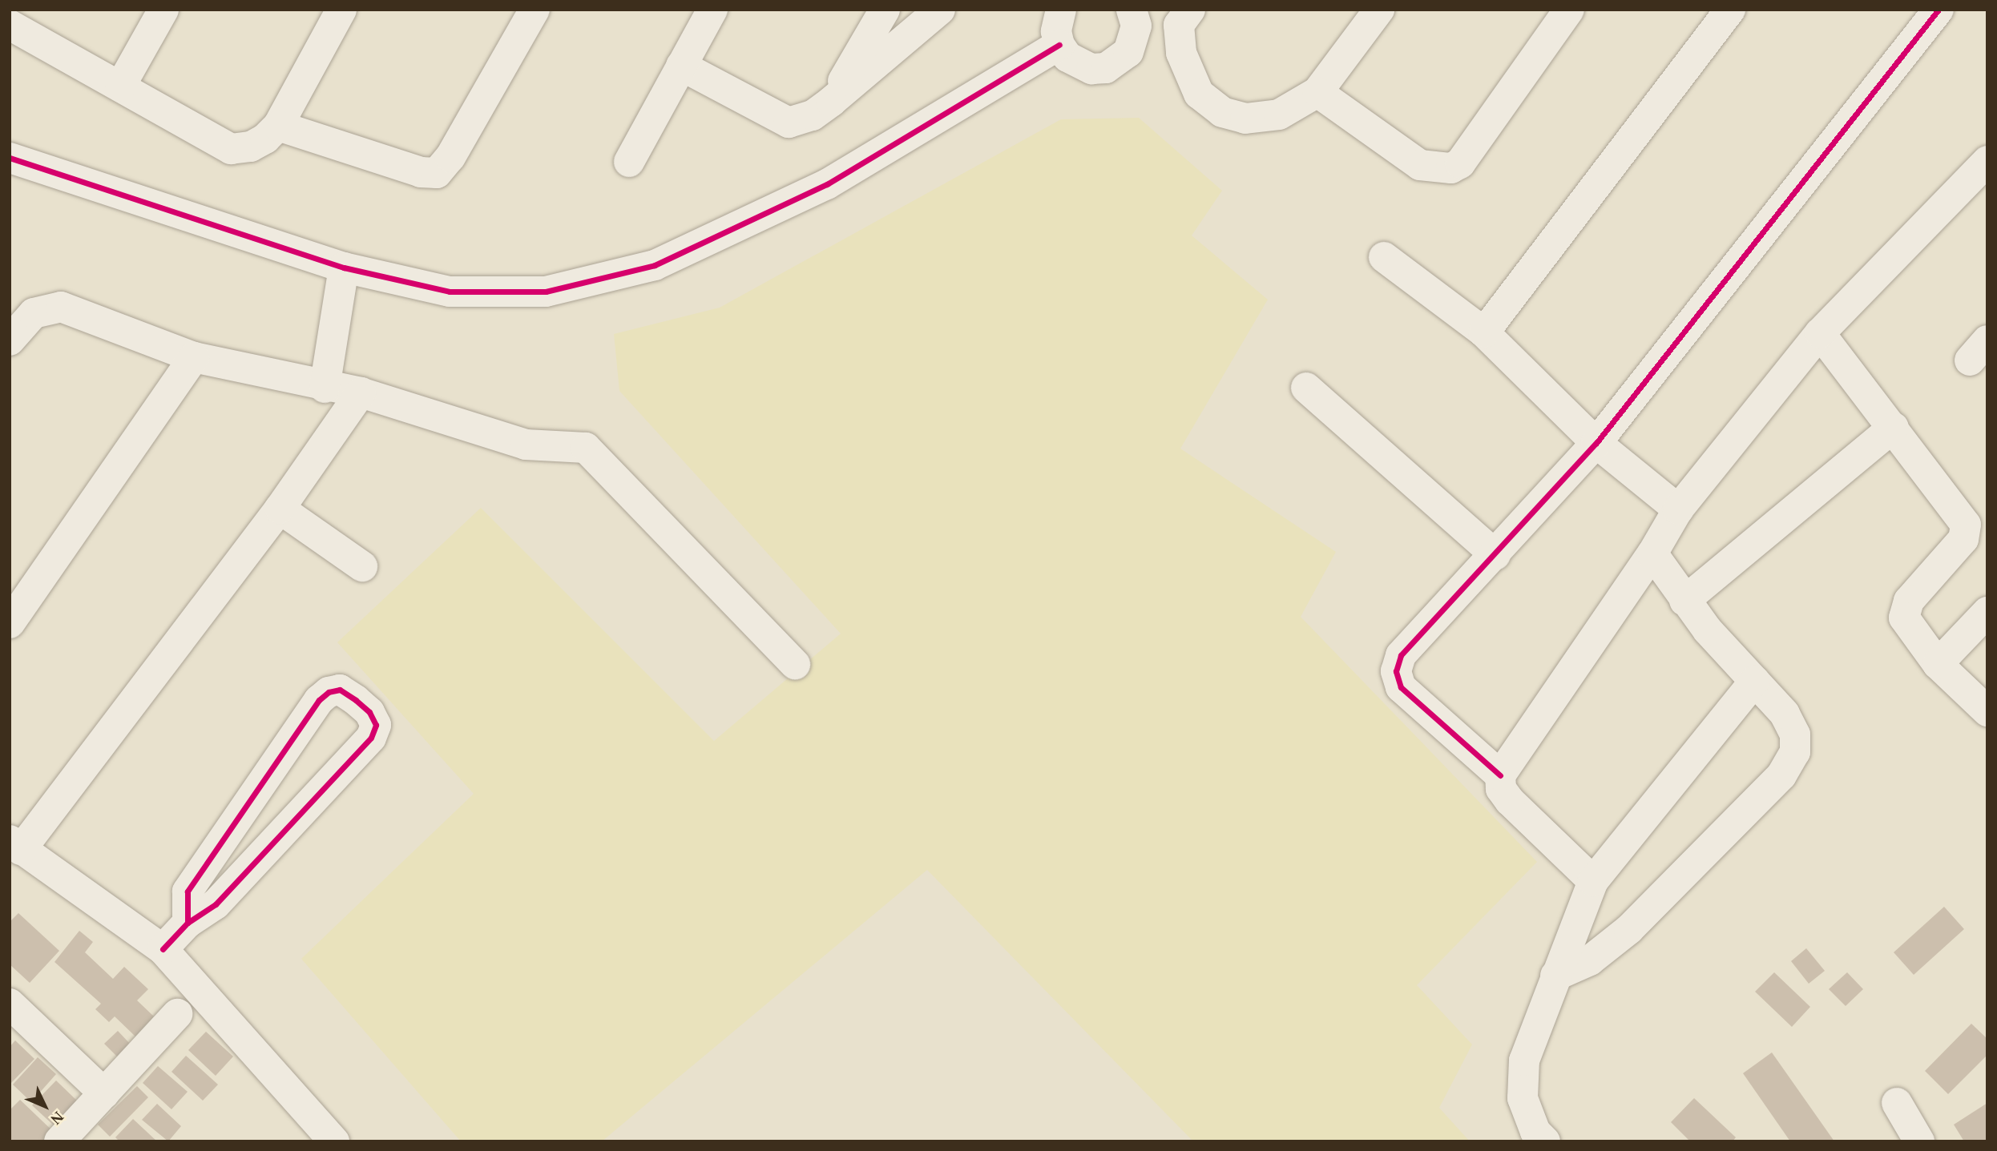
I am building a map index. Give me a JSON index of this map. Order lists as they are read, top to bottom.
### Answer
{
  "north": "bottom right"
}
